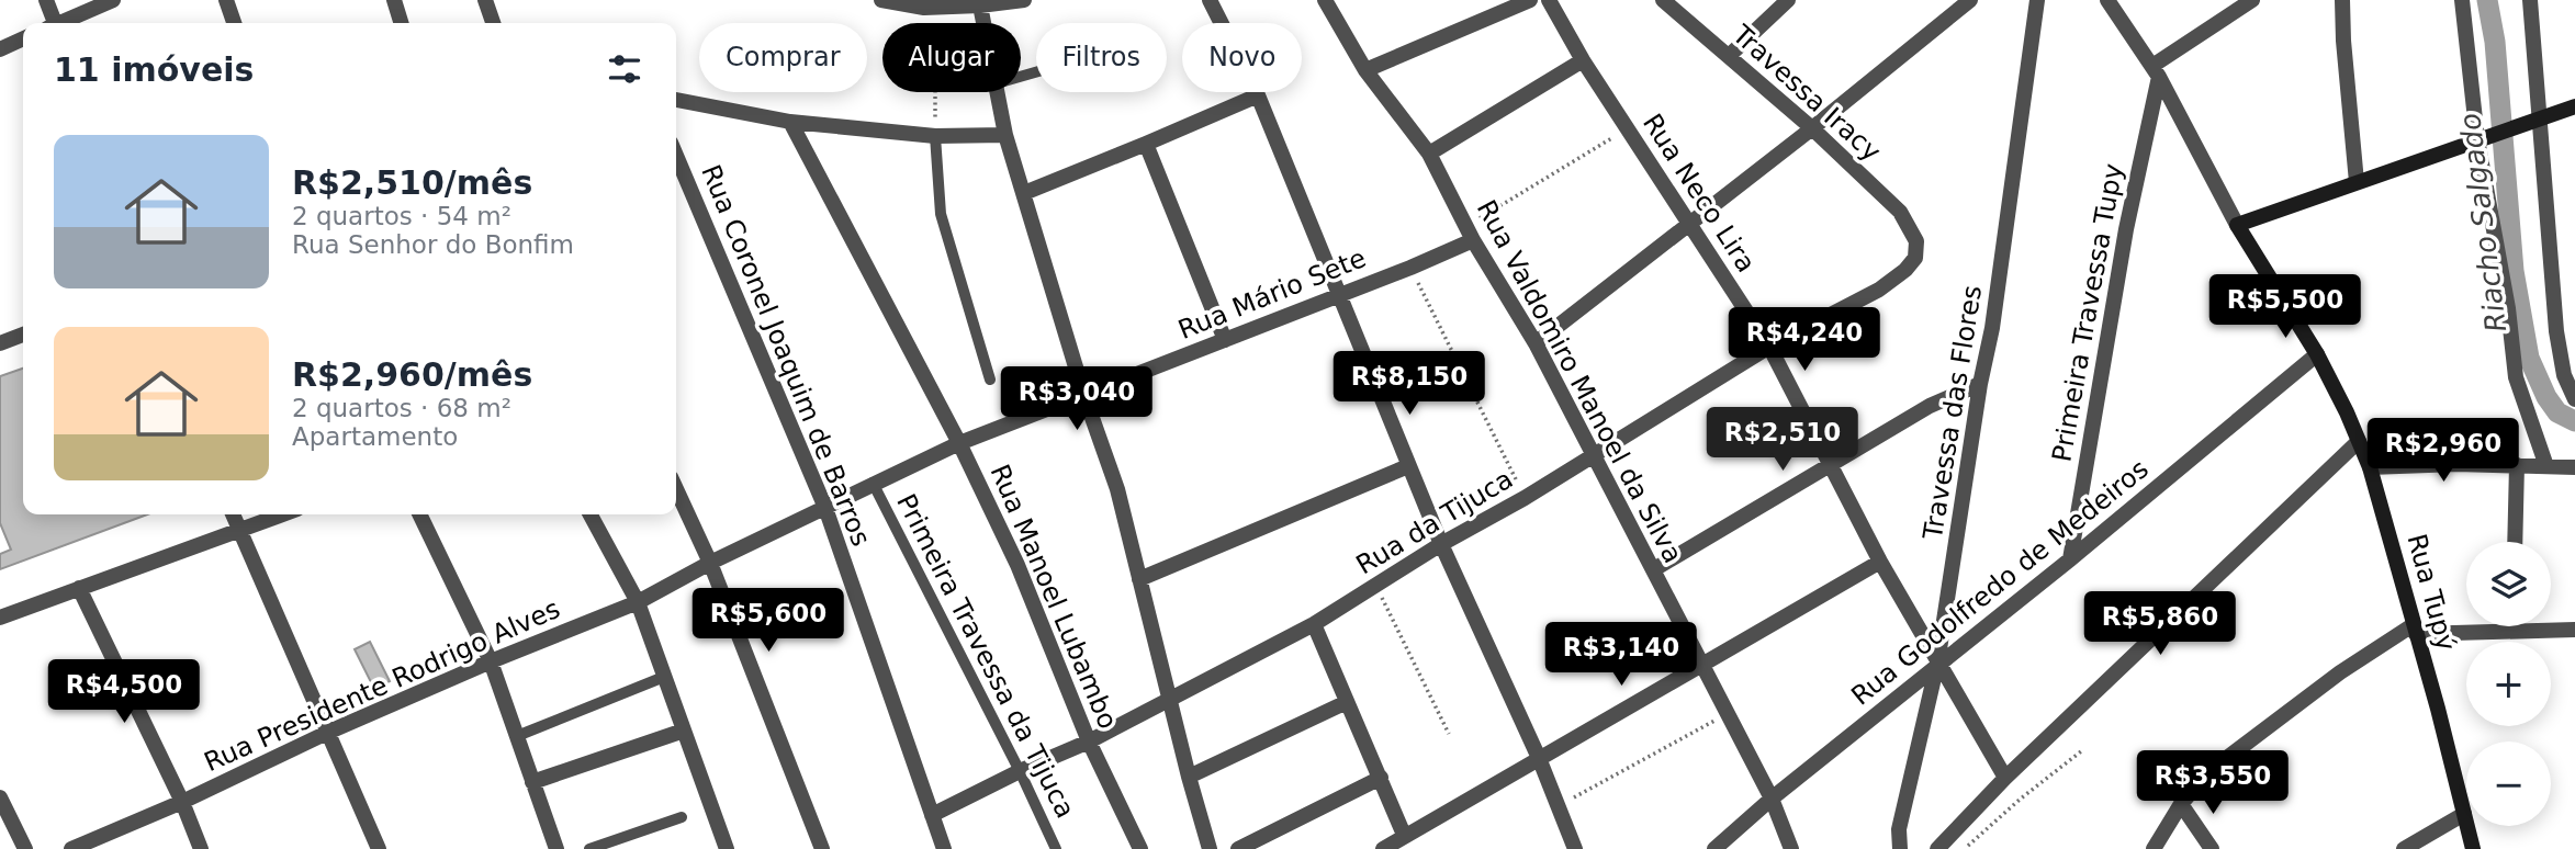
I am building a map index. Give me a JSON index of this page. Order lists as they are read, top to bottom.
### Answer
{
  "streets": {
    "street": [
      "Travessa Iracy",
      "Rua Neco Lira",
      "Rua Mário Sete",
      "Primeira Travessa Tupy",
      "Rua Coronel Joaquim de Barros",
      "Rua Valdomiro Manoel da Silva",
      "Travessa das Flores",
      "Rua da Tijuca",
      "Rua Godolfredo de Medeiros",
      "Rua Tupý",
      "Rua Manoel Lubambo",
      "Rua Presidente Rodrigo Alves"
    ],
    "lane": ["Primeira Travessa da Tijuca"]
  },
  "crossings": [
    ["Travessa Iracy", "Rua da Tijuca"],
    ["Rua Neco Lira", "Travessa das Flores"],
    ["Rua Neco Lira", "Rua da Tijuca"],
    ["Rua Neco Lira", "Rua Godolfredo de Medeiros"],
    ["Rua Mário Sete", "Rua Coronel Joaquim de Barros"],
    ["Rua Mário Sete", "Rua Valdomiro Manoel da Silva"],
    ["Rua Mário Sete", "Rua Manoel Lubambo"],
    ["Rua Mário Sete", "Primeira Travessa da Tijuca"],
    ["Rua Mário Sete", "Rua Presidente Rodrigo Alves"],
    ["Primeira Travessa Tupy", "Rua Godolfredo de Medeiros"],
    ["Primeira Travessa Tupy", "Rua Tupý"],
    ["Rua Coronel Joaquim de Barros", "Rua da Tijuca"],
    ["Rua Valdomiro Manoel da Silva", "Rua da Tijuca"],
    ["Rua Valdomiro Manoel da Silva", "Rua Godolfredo de Medeiros"],
    ["Travessa das Flores", "Rua Godolfredo de Medeiros"],
    ["Rua da Tijuca", "Rua Manoel Lubambo"],
    ["Rua da Tijuca", "Primeira Travessa da Tijuca"],
    ["Rua Godolfredo de Medeiros", "Rua Tupý"]
  ],
  "water": ["Riacho Salgado"],
  "page": {
    "chip": [
      "Comprar",
      "Alugar",
      "Filtros",
      "Novo"
    ],
    "heading": "11 imóveis",
    "list": [
      {
        "name": "R$2,510/mês",
        "note": "2 quartos · 54 m² · Rua Senhor do Bonfim"
      },
      {
        "name": "R$2,960/mês",
        "note": "2 quartos · 68 m² · Apartamento"
      }
    ],
    "price": [
      "R$5,500",
      "R$4,240",
      "R$8,150",
      "R$3,040",
      "R$2,510",
      "R$2,960",
      "R$5,600",
      "R$5,860",
      "R$3,140",
      "R$4,500",
      "R$3,550"
    ],
    "map_buttons": ["+", "−"]
  }
}
